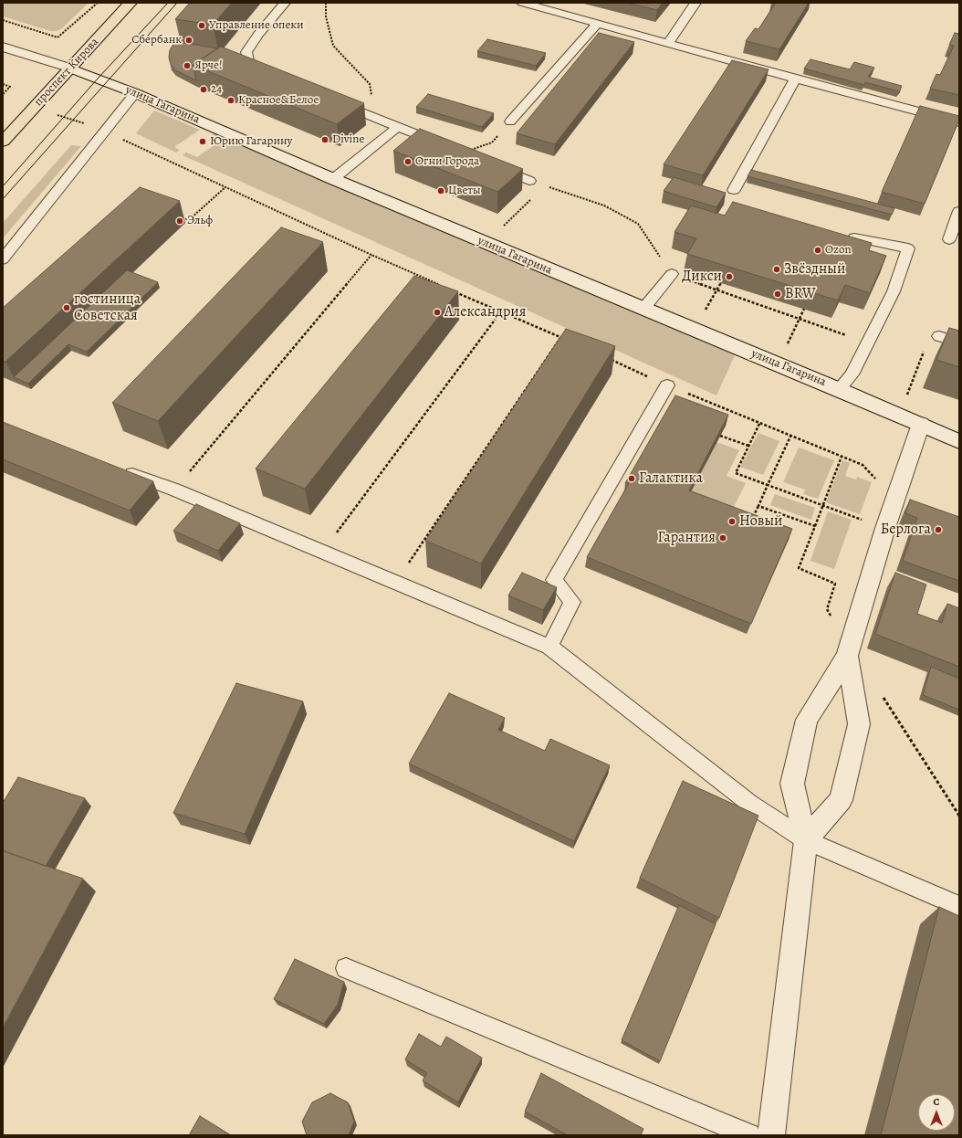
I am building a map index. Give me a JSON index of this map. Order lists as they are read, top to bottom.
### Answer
{
  "streets": {
    "main road": ["проспект Кирова"],
    "street": ["улица Гагарина"]
  },
  "crossings": [
    ["проспект Кирова", "улица Гагарина"]
  ],
  "places": [
    "Управление опеки",
    "Сбербанк",
    "Ярче!",
    "24",
    "Красное&Белое",
    "Divine",
    "Юрию Гагарину",
    "Огни Города",
    "Цветы",
    "Эльф",
    "Ozon",
    "Звёздный",
    "Дикси",
    "BRW",
    "гостиница Советская",
    "Александрия",
    "Галактика",
    "Новый",
    "Берлога",
    "Гарантия"
  ],
  "north": "top"
}
